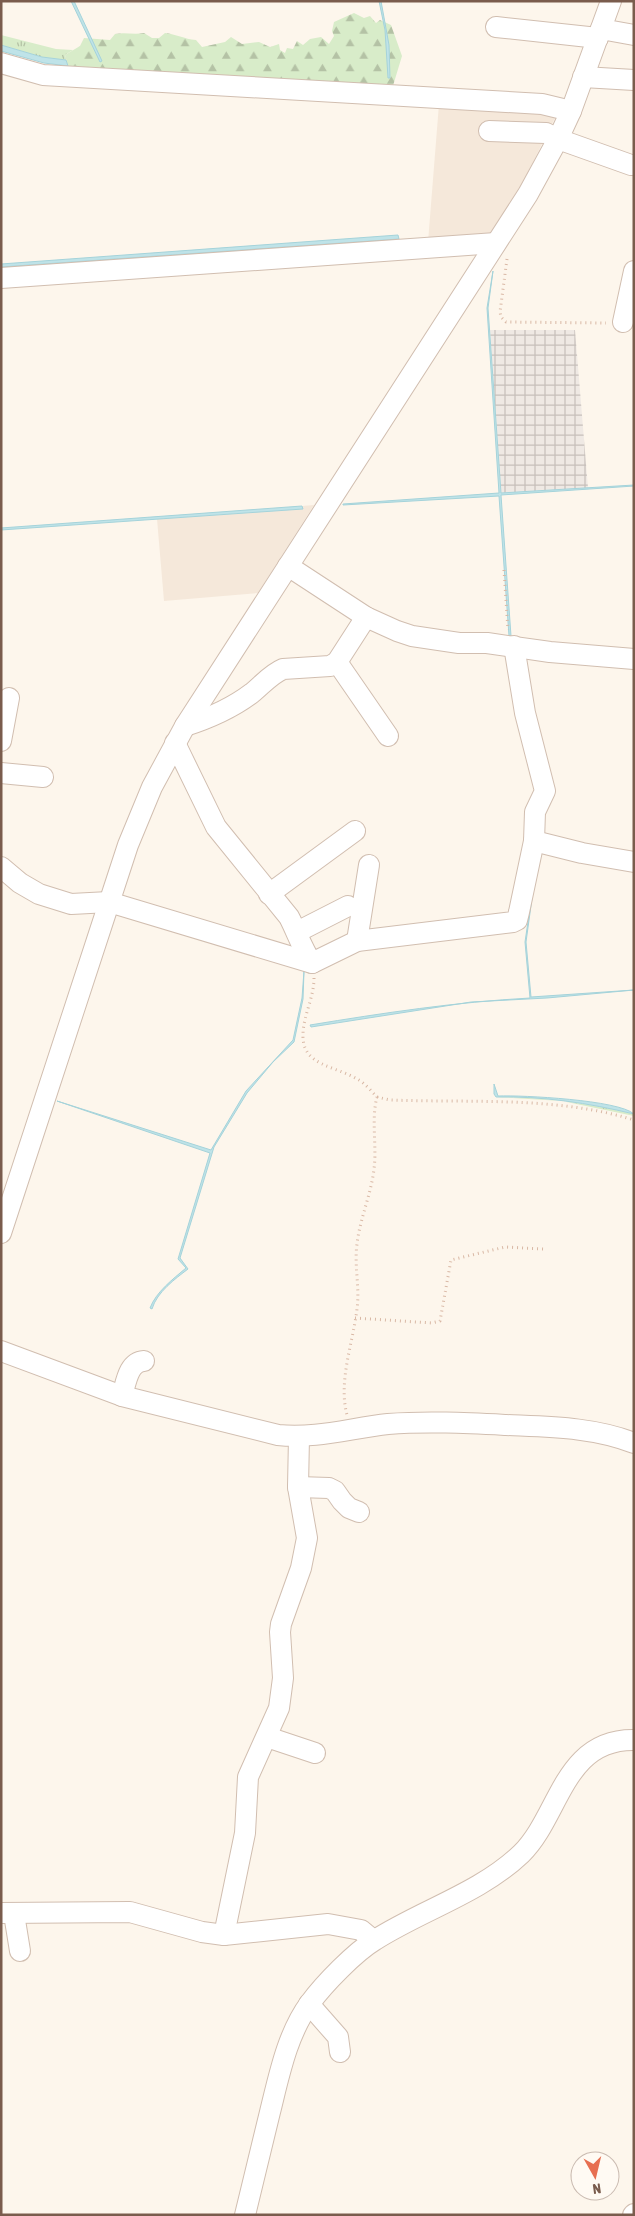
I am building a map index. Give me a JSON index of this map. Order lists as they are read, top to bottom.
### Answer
{
  "north": "bottom"
}
